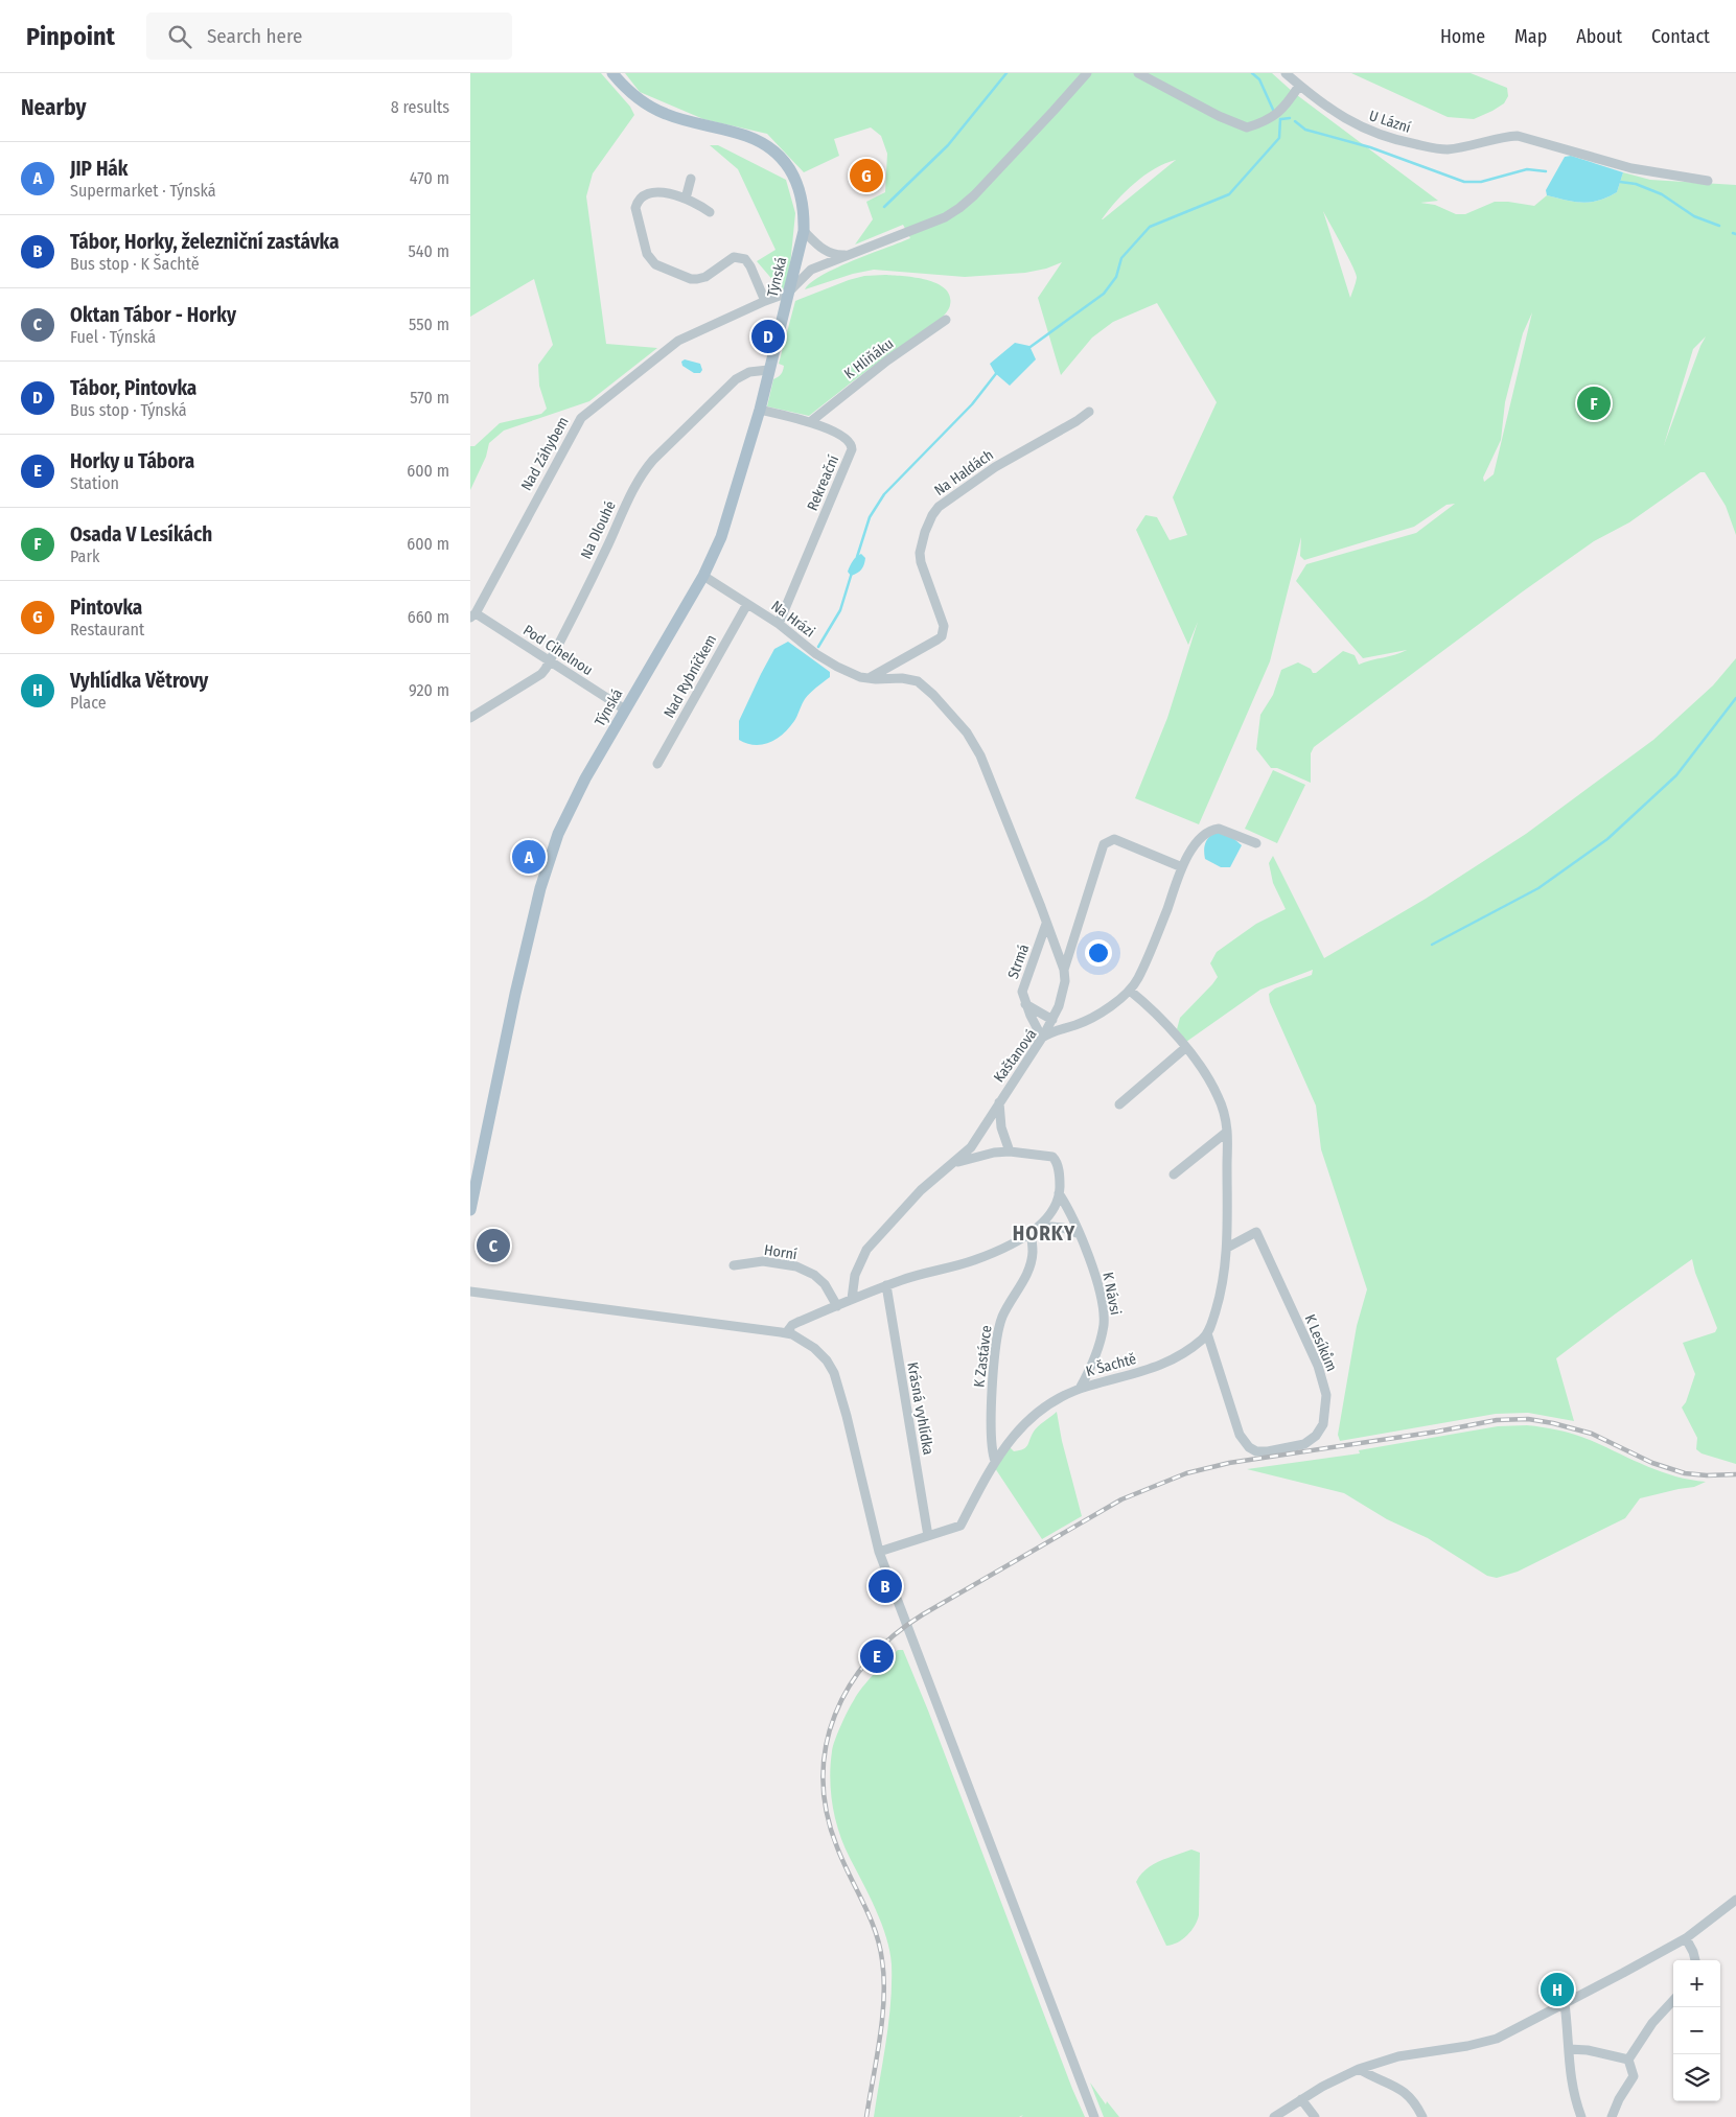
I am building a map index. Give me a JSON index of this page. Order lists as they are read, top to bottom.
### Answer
{
  "streets": {
    "main road": ["Týnská"],
    "street": [
      "U Lázní",
      "K Hliňáku",
      "Nad Záhybem",
      "Na Haldách",
      "Rekreační",
      "Na Dlouhé",
      "Na Hrázi",
      "Pod Cihelnou",
      "Nad Rybníčkem",
      "Strmá",
      "Kaštanová",
      "Horní",
      "K Návsi",
      "K Lesíkům",
      "K Zastávce",
      "K Šachtě",
      "Krásná vyhlídka"
    ]
  },
  "crossings": [
    ["Týnská", "Nad Záhybem"],
    ["Týnská", "Rekreační"],
    ["Týnská", "Na Dlouhé"],
    ["Týnská", "Na Hrázi"],
    ["Týnská", "Pod Cihelnou"],
    ["K Hliňáku", "Rekreační"],
    ["Nad Záhybem", "Pod Cihelnou"],
    ["Na Haldách", "Na Hrázi"],
    ["Rekreační", "Na Hrázi"],
    ["Na Dlouhé", "Pod Cihelnou"],
    ["Na Hrázi", "Nad Rybníčkem"],
    ["Strmá", "Kaštanová"],
    ["Kaštanová", "K Návsi"],
    ["Horní", "K Návsi"],
    ["K Návsi", "K Zastávce"],
    ["K Návsi", "K Šachtě"],
    ["K Návsi", "Krásná vyhlídka"],
    ["K Lesíkům", "K Šachtě"],
    ["K Zastávce", "K Šachtě"],
    ["K Šachtě", "Krásná vyhlídka"]
  ],
  "districts": ["HORKY"],
  "page": {
    "header": "Pinpoint",
    "search": "Search here",
    "nav": [
      "Home",
      "Map",
      "About",
      "Contact"
    ],
    "heading": ["Nearby", "8 results"],
    "list": [
      {
        "mark": "A",
        "name": "JIP Hák",
        "note": "Supermarket · Týnská",
        "value": "470 m"
      },
      {
        "mark": "B",
        "name": "Tábor, Horky, železniční zastávka",
        "note": "Bus stop · K Šachtě",
        "value": "540 m"
      },
      {
        "mark": "C",
        "name": "Oktan Tábor - Horky",
        "note": "Fuel · Týnská",
        "value": "550 m"
      },
      {
        "mark": "D",
        "name": "Tábor, Pintovka",
        "note": "Bus stop · Týnská",
        "value": "570 m"
      },
      {
        "mark": "E",
        "name": "Horky u Tábora",
        "note": "Station",
        "value": "600 m"
      },
      {
        "mark": "F",
        "name": "Osada V Lesíkách",
        "note": "Park",
        "value": "600 m"
      },
      {
        "mark": "G",
        "name": "Pintovka",
        "note": "Restaurant",
        "value": "660 m"
      },
      {
        "mark": "H",
        "name": "Vyhlídka Větrovy",
        "note": "Place",
        "value": "920 m"
      }
    ],
    "pins": [
      "G",
      "D",
      "F",
      "A",
      "C",
      "B",
      "E",
      "H"
    ],
    "map_buttons": ["+", "−"]
  }
}
